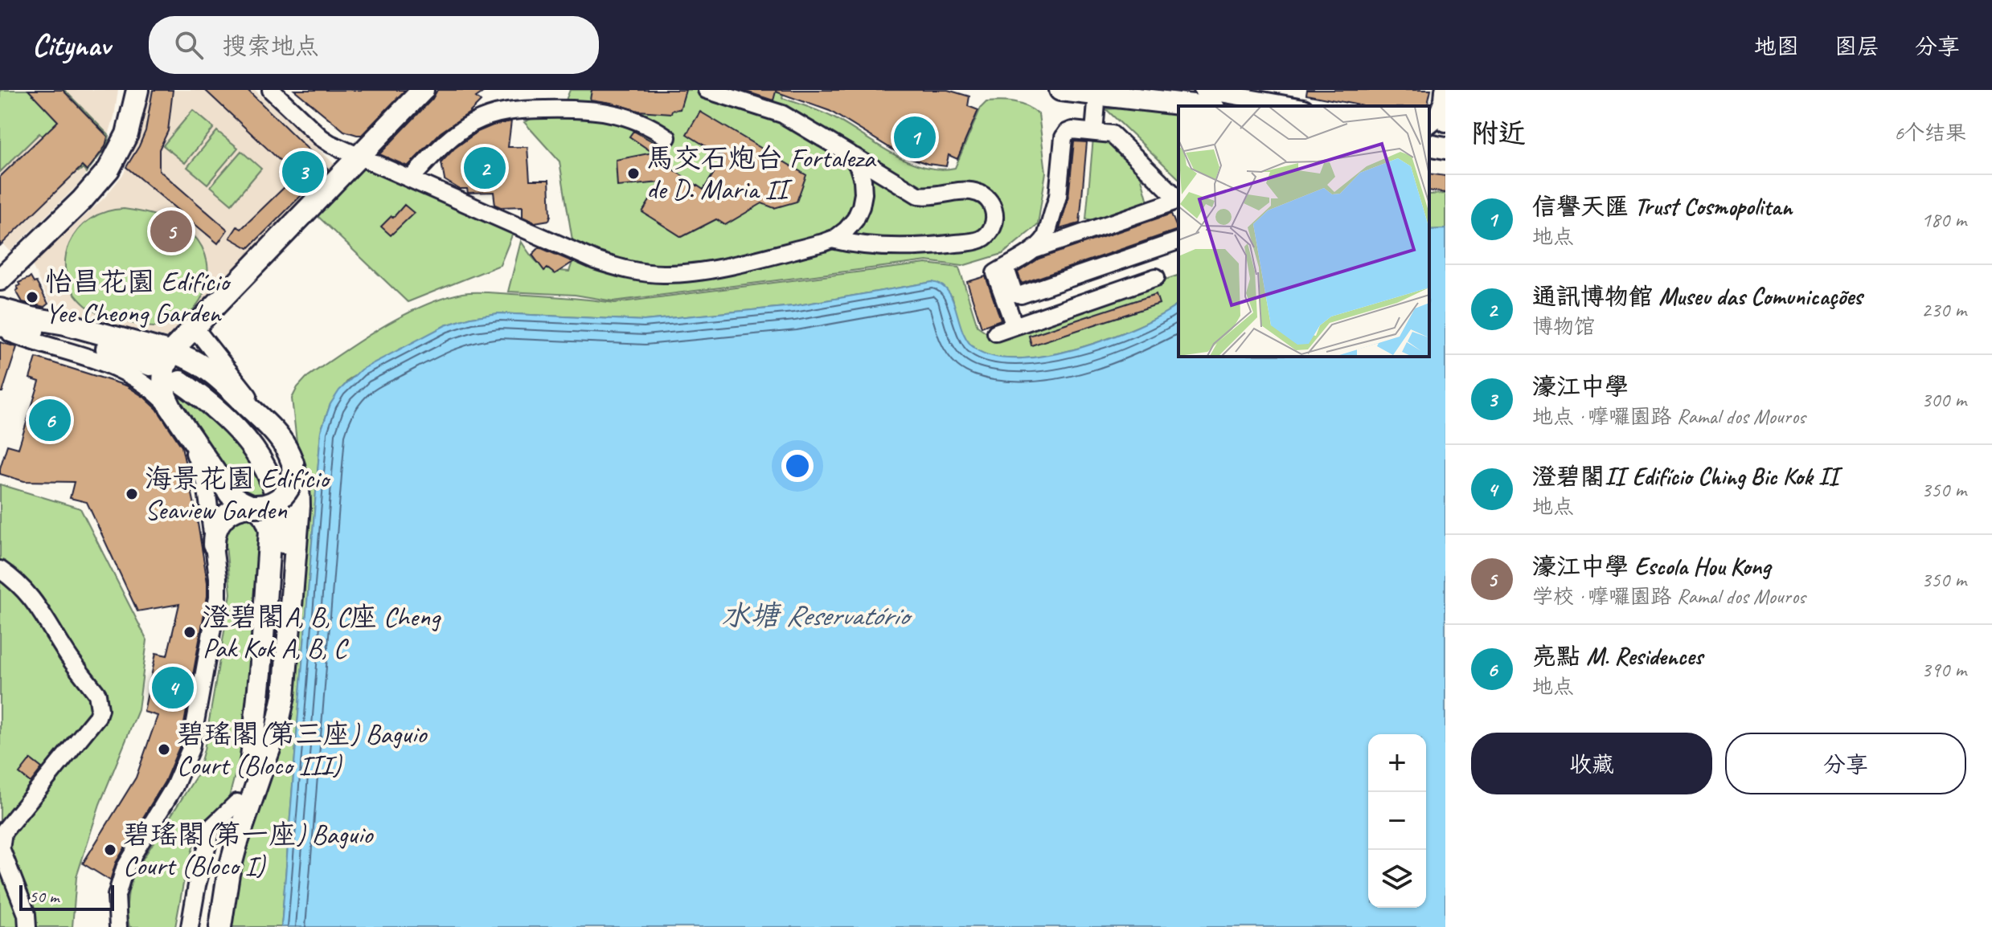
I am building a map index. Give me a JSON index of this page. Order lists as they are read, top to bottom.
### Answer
{
  "water": ["水塘 Reservatório"],
  "places": [
    "馬交石炮台 Fortaleza de D. Maria II",
    "怡昌花園 Edifício Yee Cheong Garden",
    "海景花園 Edifício Seaview Garden",
    "澄碧閣A, B, C座 Cheng Pak Kok A, B, C",
    "碧瑤閣(第三座) Baguio Court (Bloco III)",
    "碧瑤閣(第一座) Baguio Court (Bloco I)"
  ],
  "scale_bar": "50 m",
  "page": {
    "header": "Citynav",
    "search": "搜索地点",
    "nav": ["地图", "图层", "分享"],
    "heading": ["附近", "6个结果"],
    "pins": [
      "1",
      "2",
      "3",
      "5",
      "6",
      "4"
    ],
    "list": [
      {
        "mark": "1",
        "name": "信譽天匯 Trust Cosmopolitan",
        "note": "地点",
        "value": "180 m"
      },
      {
        "mark": "2",
        "name": "通訊博物館 Museu das Comunicações",
        "note": "博物馆",
        "value": "230 m"
      },
      {
        "mark": "3",
        "name": "濠江中學",
        "note": "地点 · 嚤囉園路 Ramal dos Mouros",
        "value": "300 m"
      },
      {
        "mark": "4",
        "name": "澄碧閣II Edifício Ching Bic Kok II",
        "note": "地点",
        "value": "350 m"
      },
      {
        "mark": "5",
        "name": "濠江中學 Escola Hou Kong",
        "note": "学校 · 嚤囉園路 Ramal dos Mouros",
        "value": "350 m"
      },
      {
        "mark": "6",
        "name": "亮點 M. Residences",
        "note": "地点",
        "value": "390 m"
      }
    ],
    "buttons": ["收藏", "分享"],
    "map_buttons": ["+", "−"],
    "scale": "50 m"
  }
}
